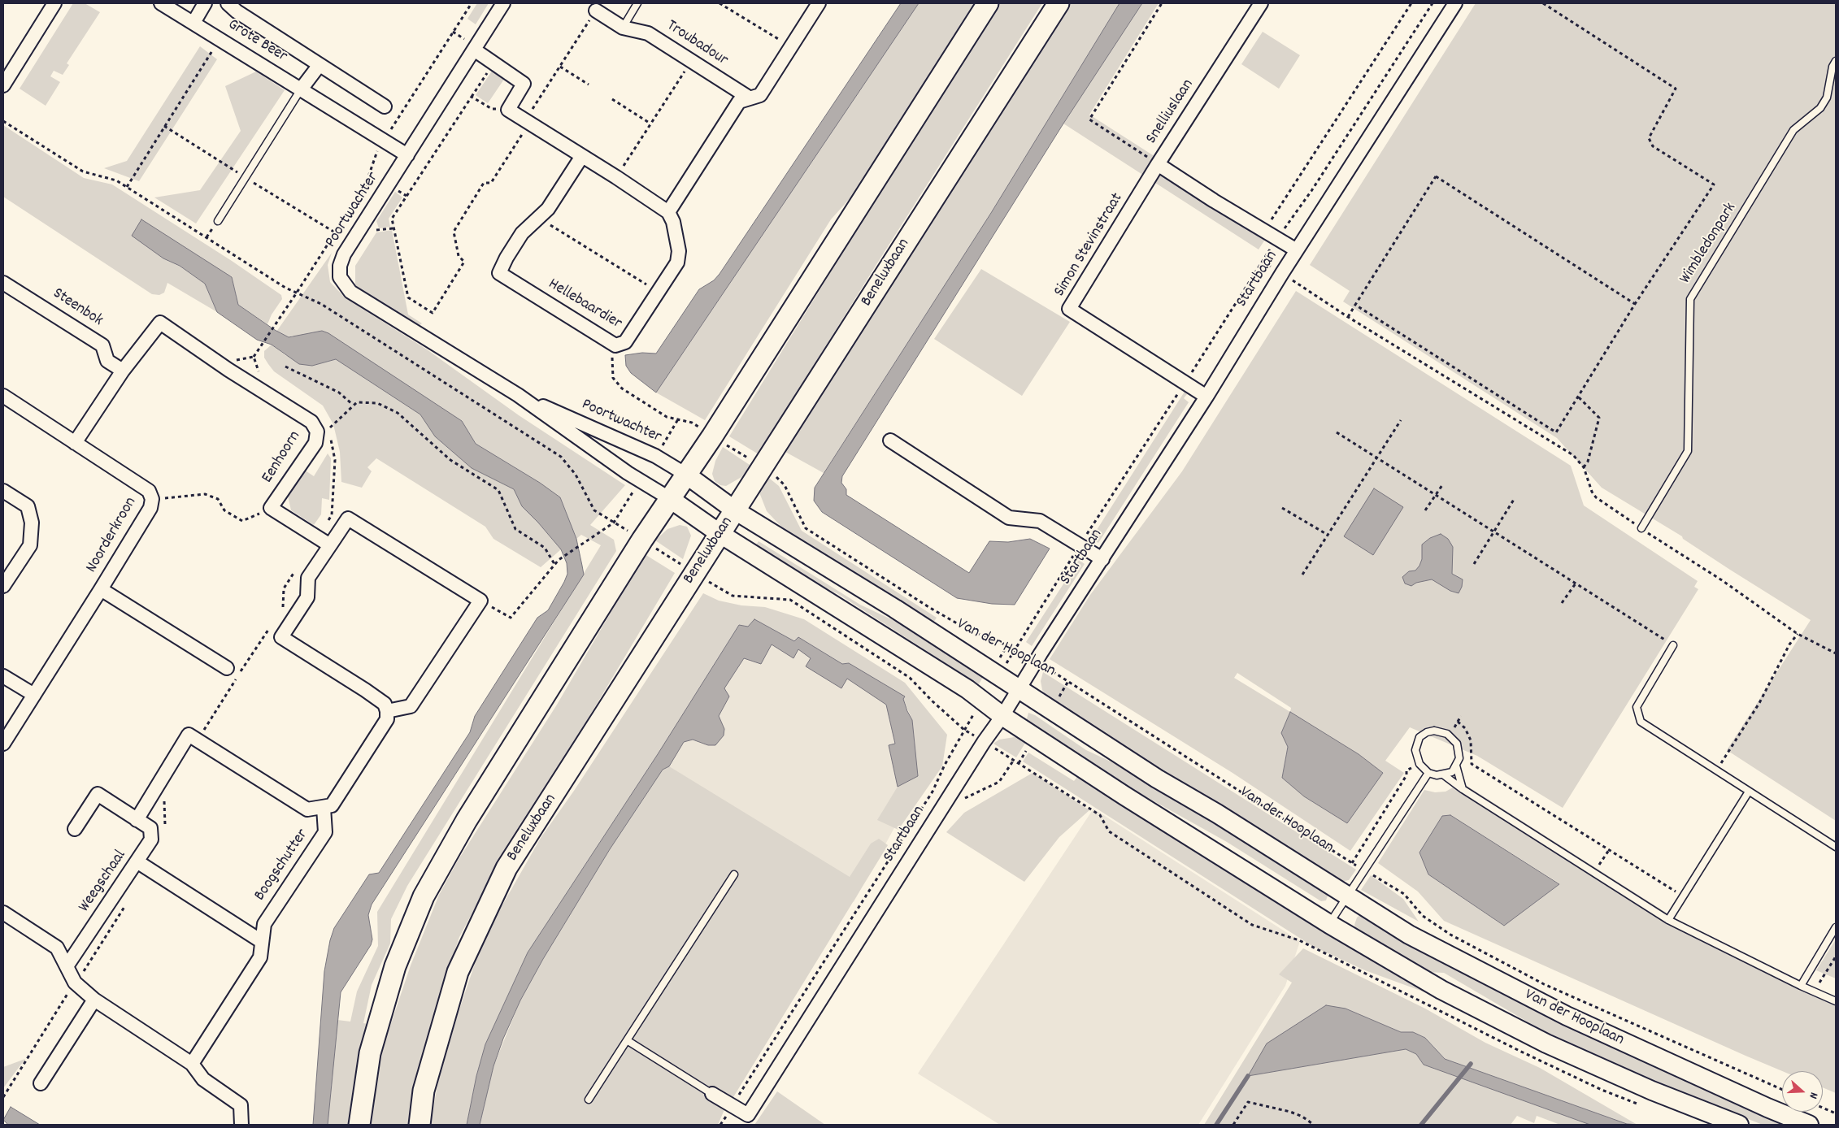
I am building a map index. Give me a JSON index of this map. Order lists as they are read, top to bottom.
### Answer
{
  "streets": {
    "main road": ["Beneluxbaan"],
    "street": [
      "Grote Beer",
      "Troubadour",
      "Snelliuslaan",
      "Poortwachter",
      "Simon Stevinstraat",
      "Startbaan",
      "Hellebaardier",
      "Steenbok",
      "Eenhoorn",
      "Noorderkroon",
      "Van der Hooplaan",
      "Boogschutter",
      "Weegschaal"
    ],
    "lane": ["Wimbledonpark"]
  },
  "crossings": [
    ["Grote Beer", "Poortwachter"],
    ["Snelliuslaan", "Simon Stevinstraat"],
    ["Snelliuslaan", "Startbaan"],
    ["Poortwachter", "Van der Hooplaan"],
    ["Simon Stevinstraat", "Startbaan"],
    ["Beneluxbaan", "Van der Hooplaan"],
    ["Startbaan", "Van der Hooplaan"],
    ["Hellebaardier", "Van der Hooplaan"],
    ["Steenbok", "Eenhoorn"],
    ["Eenhoorn", "Noorderkroon"],
    ["Boogschutter", "Weegschaal"]
  ],
  "north": "right"
}
